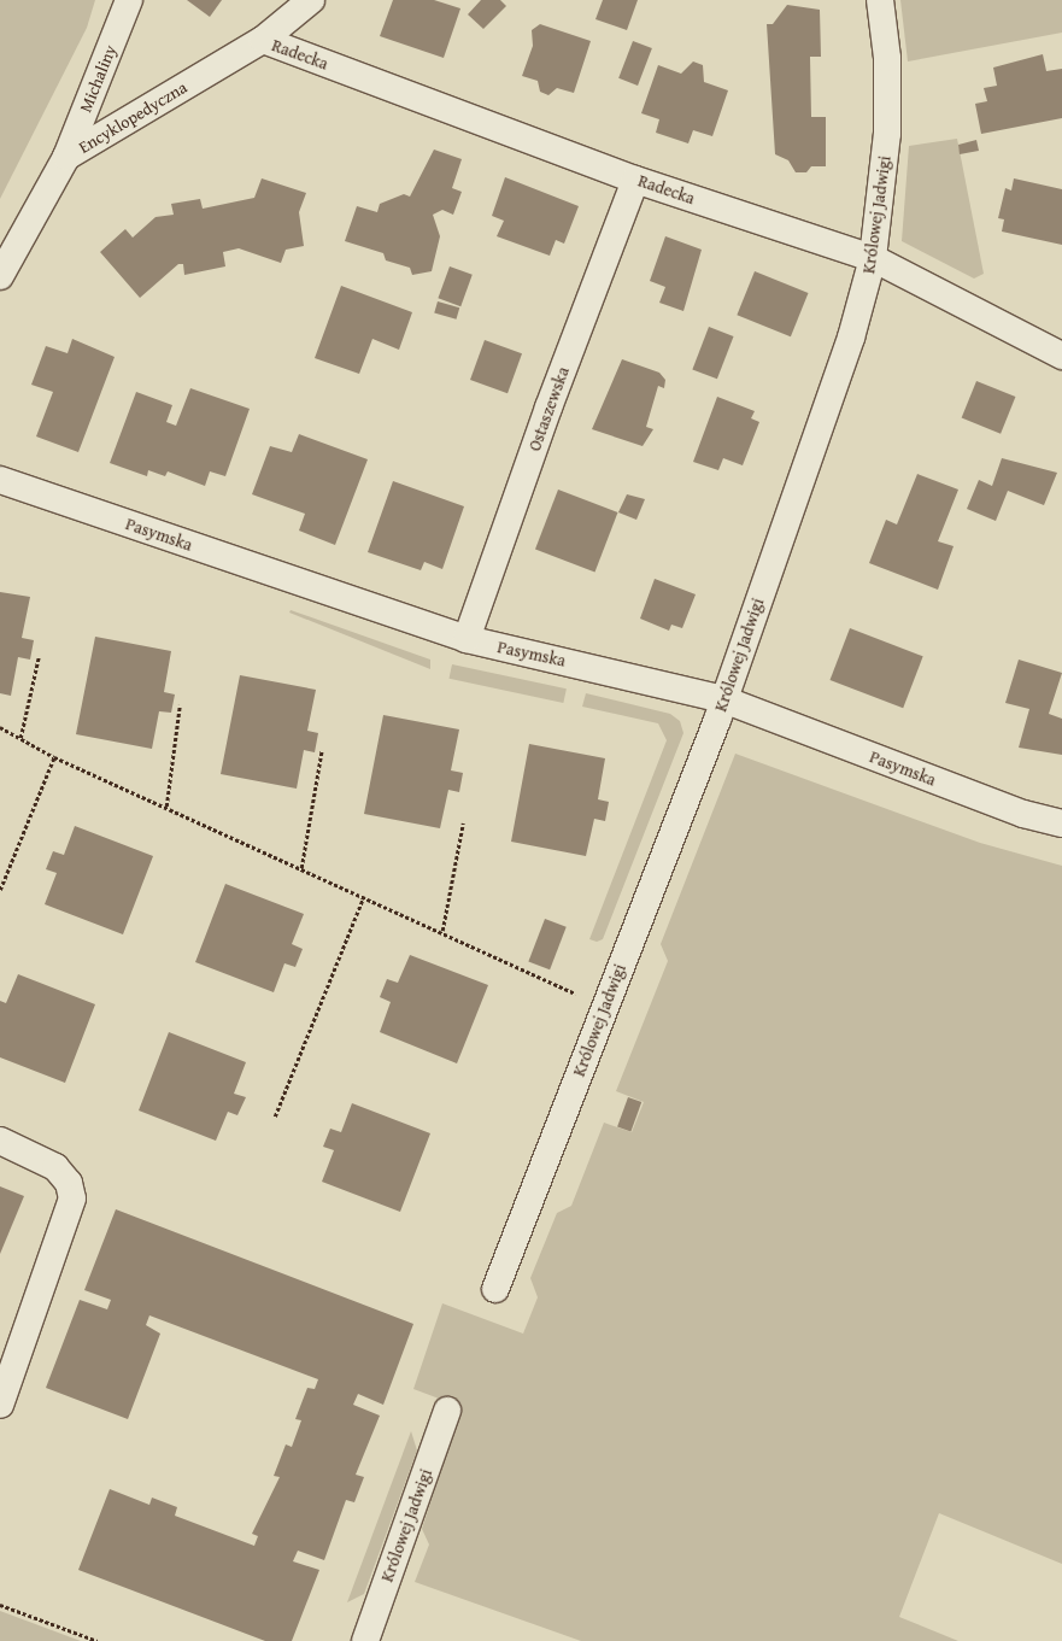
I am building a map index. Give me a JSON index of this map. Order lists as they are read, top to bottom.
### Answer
{
  "streets": {
    "street": [
      "Radecka",
      "Michaliny",
      "Encyklopedyczna",
      "Królowej Jadwigi",
      "Ostaszewska",
      "Pasymska"
    ]
  },
  "crossings": [
    ["Radecka", "Encyklopedyczna"],
    ["Radecka", "Królowej Jadwigi"],
    ["Radecka", "Ostaszewska"],
    ["Michaliny", "Encyklopedyczna"],
    ["Królowej Jadwigi", "Pasymska"],
    ["Ostaszewska", "Pasymska"]
  ]
}
